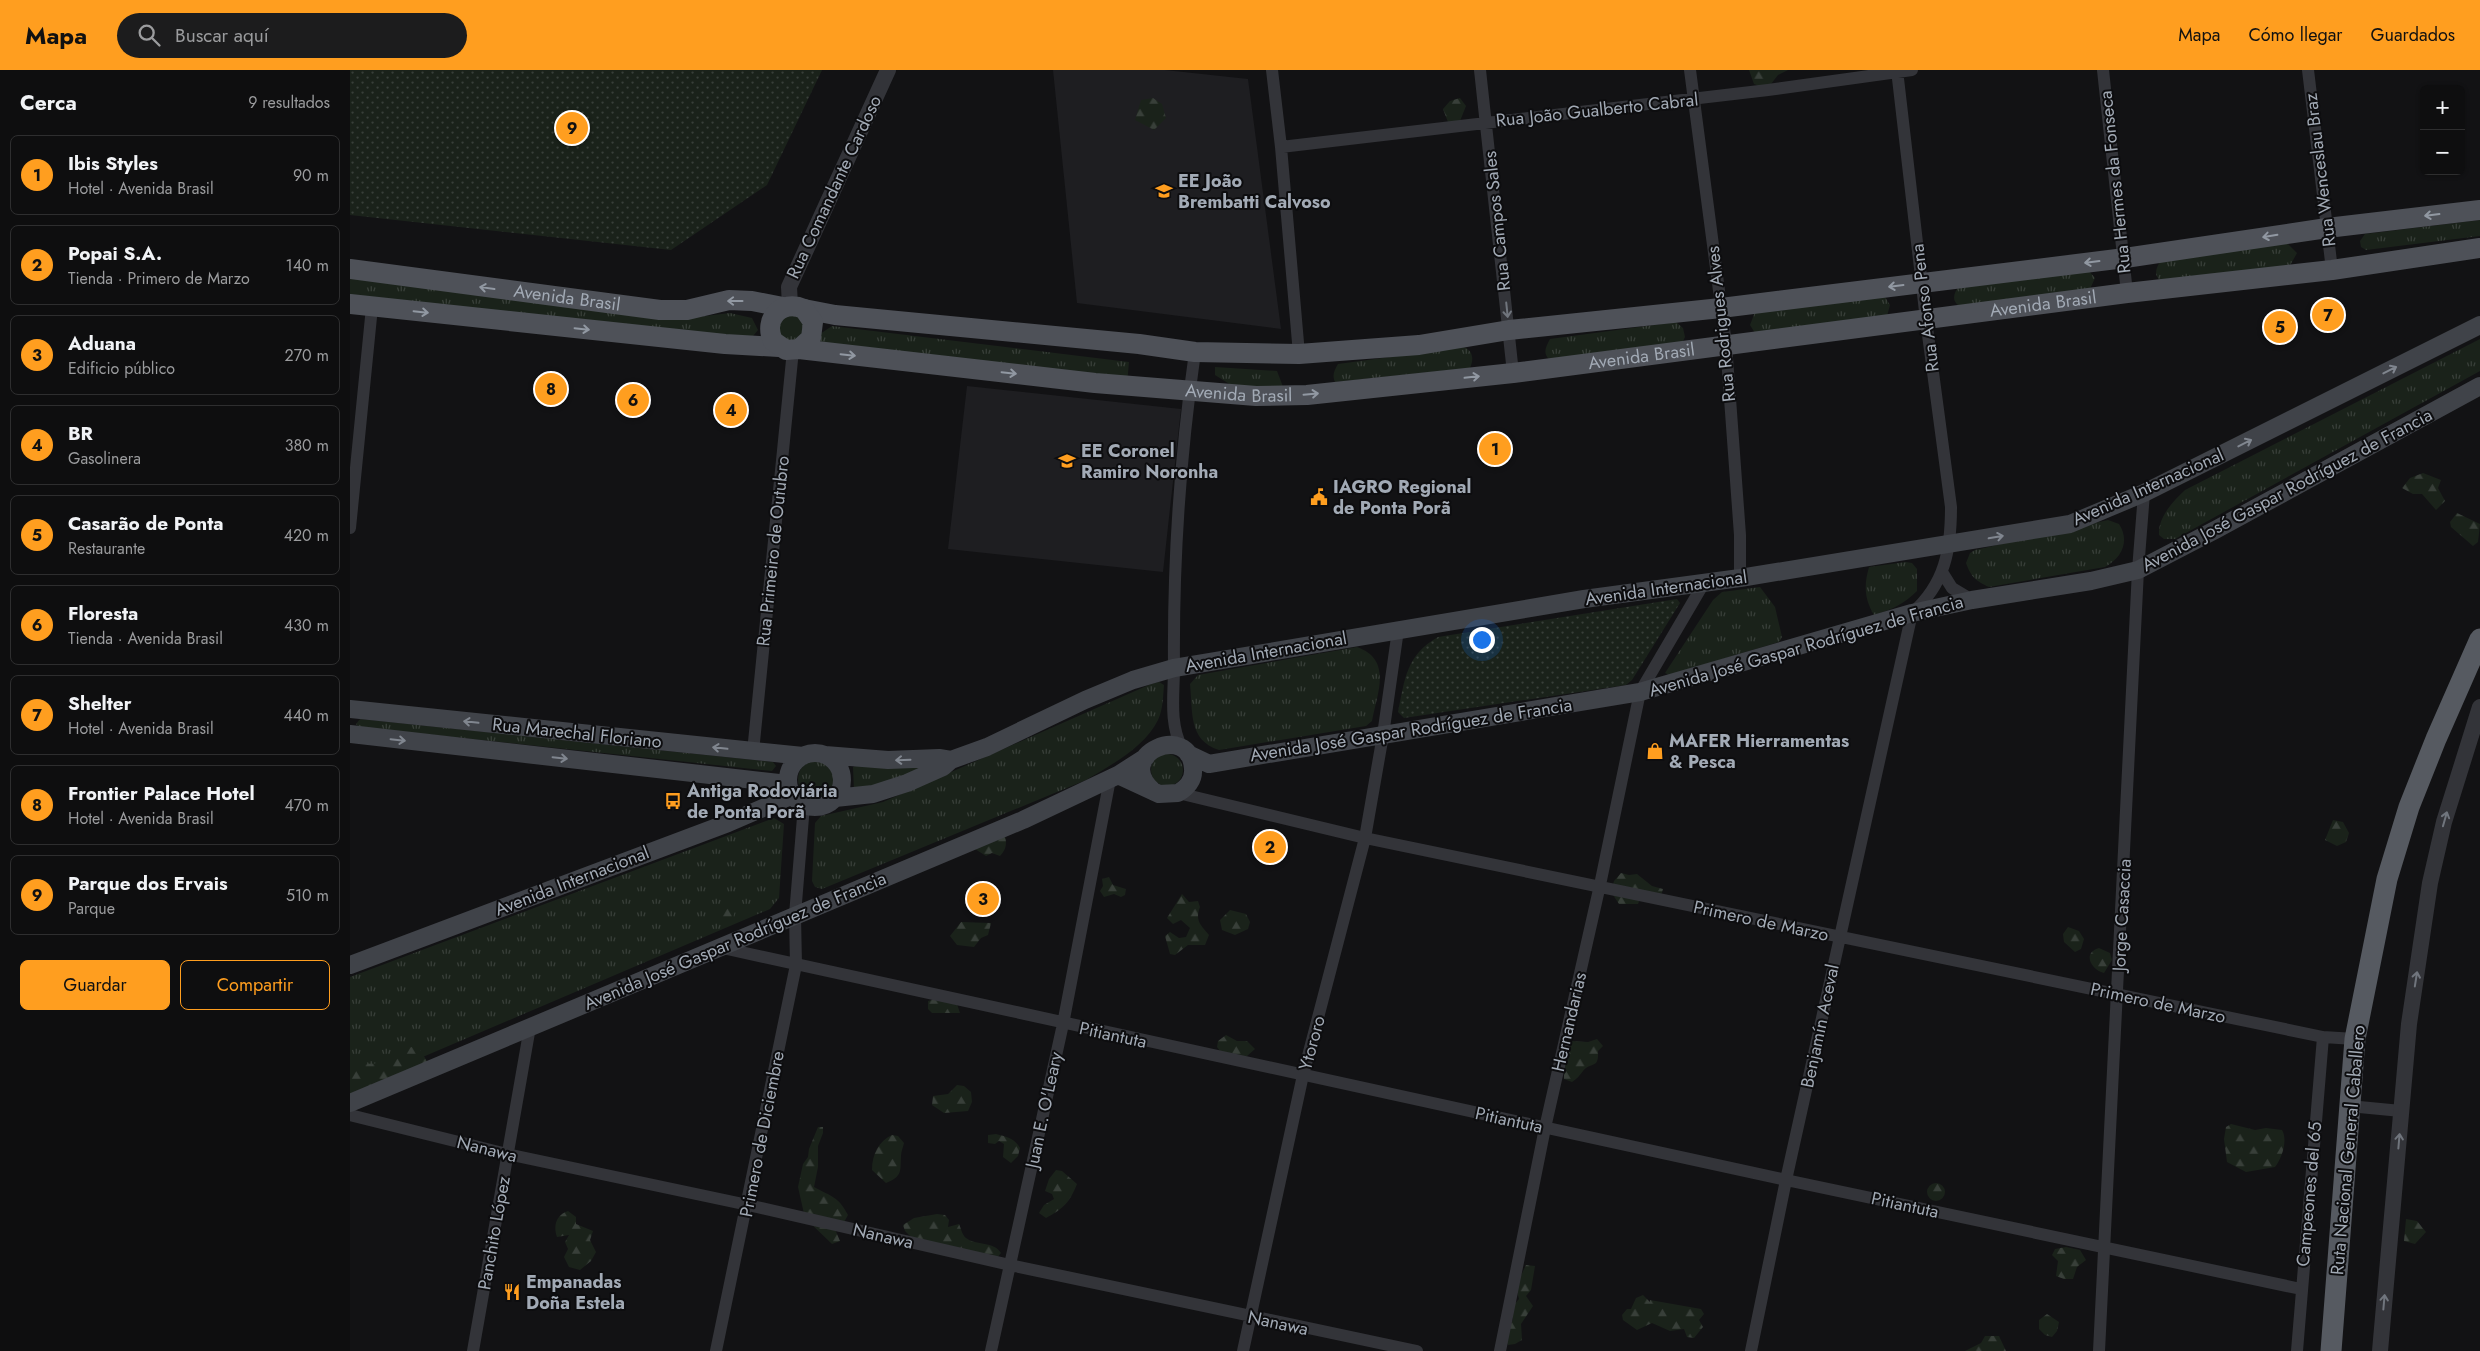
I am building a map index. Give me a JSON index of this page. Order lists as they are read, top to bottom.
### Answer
{
  "streets": {
    "highway": ["Ruta Nacional General Caballero"],
    "main road": [
      "Avenida Brasil",
      "Avenida Internacional",
      "Avenida José Gaspar Rodríguez de Francia",
      "Rua Marechal Floriano"
    ],
    "street": [
      "Rua João Gualberto Cabral",
      "Rua Wenceslau Braz",
      "Rua Hermes da Fonseca",
      "Rua Comandante Cardoso",
      "Rua Campos Sales",
      "Rua Afonso Pena",
      "Rua Rodrigues Alves",
      "Rua Primeiro de Outubro",
      "Jorge Casaccia",
      "Primero de Marzo",
      "Hernandarias",
      "Benjamín Aceval",
      "Pitiantuta",
      "Ytororo",
      "Juan E. O'Leary",
      "Primero de Diciembre",
      "Nanawa",
      "Campeones del 65",
      "Panchito López"
    ]
  },
  "crossings": [
    ["Rua João Gualberto Cabral", "Rua Campos Sales"],
    ["Rua João Gualberto Cabral", "Rua Afonso Pena"],
    ["Rua João Gualberto Cabral", "Rua Rodrigues Alves"],
    ["Rua Wenceslau Braz", "Avenida Brasil"],
    ["Rua Hermes da Fonseca", "Avenida Brasil"],
    ["Rua Comandante Cardoso", "Avenida Brasil"],
    ["Rua Comandante Cardoso", "Rua Primeiro de Outubro"],
    ["Rua Campos Sales", "Avenida Brasil"],
    ["Avenida Brasil", "Rua Afonso Pena"],
    ["Avenida Brasil", "Rua Rodrigues Alves"],
    ["Avenida Brasil", "Rua Primeiro de Outubro"],
    ["Rua Afonso Pena", "Avenida Internacional"],
    ["Rua Afonso Pena", "Avenida José Gaspar Rodríguez de Francia"],
    ["Rua Afonso Pena", "Benjamín Aceval"],
    ["Rua Rodrigues Alves", "Avenida Internacional"],
    ["Avenida Internacional", "Rua Marechal Floriano"],
    ["Avenida Internacional", "Jorge Casaccia"],
    ["Avenida Internacional", "Hernandarias"],
    ["Avenida Internacional", "Ytororo"],
    ["Avenida Internacional", "Primero de Diciembre"],
    ["Avenida José Gaspar Rodríguez de Francia", "Jorge Casaccia"],
    ["Avenida José Gaspar Rodríguez de Francia", "Primero de Marzo"],
    ["Avenida José Gaspar Rodríguez de Francia", "Hernandarias"],
    ["Avenida José Gaspar Rodríguez de Francia", "Benjamín Aceval"],
    ["Avenida José Gaspar Rodríguez de Francia", "Pitiantuta"],
    ["Avenida José Gaspar Rodríguez de Francia", "Ytororo"],
    ["Avenida José Gaspar Rodríguez de Francia", "Juan E. O'Leary"],
    ["Avenida José Gaspar Rodríguez de Francia", "Primero de Diciembre"],
    ["Avenida José Gaspar Rodríguez de Francia", "Panchito López"],
    ["Rua Primeiro de Outubro", "Rua Marechal Floriano"],
    ["Rua Marechal Floriano", "Primero de Diciembre"],
    ["Jorge Casaccia", "Primero de Marzo"],
    ["Jorge Casaccia", "Pitiantuta"],
    ["Primero de Marzo", "Hernandarias"],
    ["Primero de Marzo", "Benjamín Aceval"],
    ["Primero de Marzo", "Ytororo"],
    ["Primero de Marzo", "Ruta Nacional General Caballero"],
    ["Primero de Marzo", "Campeones del 65"],
    ["Hernandarias", "Pitiantuta"],
    ["Benjamín Aceval", "Pitiantuta"],
    ["Pitiantuta", "Ytororo"],
    ["Pitiantuta", "Juan E. O'Leary"],
    ["Pitiantuta", "Primero de Diciembre"],
    ["Pitiantuta", "Campeones del 65"],
    ["Ytororo", "Nanawa"],
    ["Juan E. O'Leary", "Nanawa"],
    ["Primero de Diciembre", "Nanawa"],
    ["Nanawa", "Panchito López"]
  ],
  "one_way": ["Rua Campos Sales"],
  "places": {
    "school or university": ["EE João Brembatti Calvoso", "EE Coronel Ramiro Noronha"],
    "public building": ["IAGRO Regional de Ponta Porã"],
    "shop": ["MAFER Hierramentas & Pesca"],
    "bus stop": ["Antiga Rodoviária de Ponta Porã"],
    "restaurant": ["Empanadas Doña Estela"]
  },
  "page": {
    "header": "Mapa",
    "search": "Buscar aquí",
    "nav": ["Mapa", "Cómo llegar", "Guardados"],
    "heading": ["Cerca", "9 resultados"],
    "map_buttons": ["+", "−"],
    "pins": [
      "9",
      "7",
      "5",
      "8",
      "6",
      "4",
      "1",
      "2",
      "3"
    ],
    "list": [
      {
        "mark": "1",
        "name": "Ibis Styles",
        "note": "Hotel · Avenida Brasil",
        "value": "90 m"
      },
      {
        "mark": "2",
        "name": "Popai S.A.",
        "note": "Tienda · Primero de Marzo",
        "value": "140 m"
      },
      {
        "mark": "3",
        "name": "Aduana",
        "note": "Edificio público",
        "value": "270 m"
      },
      {
        "mark": "4",
        "name": "BR",
        "note": "Gasolinera",
        "value": "380 m"
      },
      {
        "mark": "5",
        "name": "Casarão de Ponta",
        "note": "Restaurante",
        "value": "420 m"
      },
      {
        "mark": "6",
        "name": "Floresta",
        "note": "Tienda · Avenida Brasil",
        "value": "430 m"
      },
      {
        "mark": "7",
        "name": "Shelter",
        "note": "Hotel · Avenida Brasil",
        "value": "440 m"
      },
      {
        "mark": "8",
        "name": "Frontier Palace Hotel",
        "note": "Hotel · Avenida Brasil",
        "value": "470 m"
      },
      {
        "mark": "9",
        "name": "Parque dos Ervais",
        "note": "Parque",
        "value": "510 m"
      }
    ],
    "buttons": ["Guardar", "Compartir"]
  }
}
